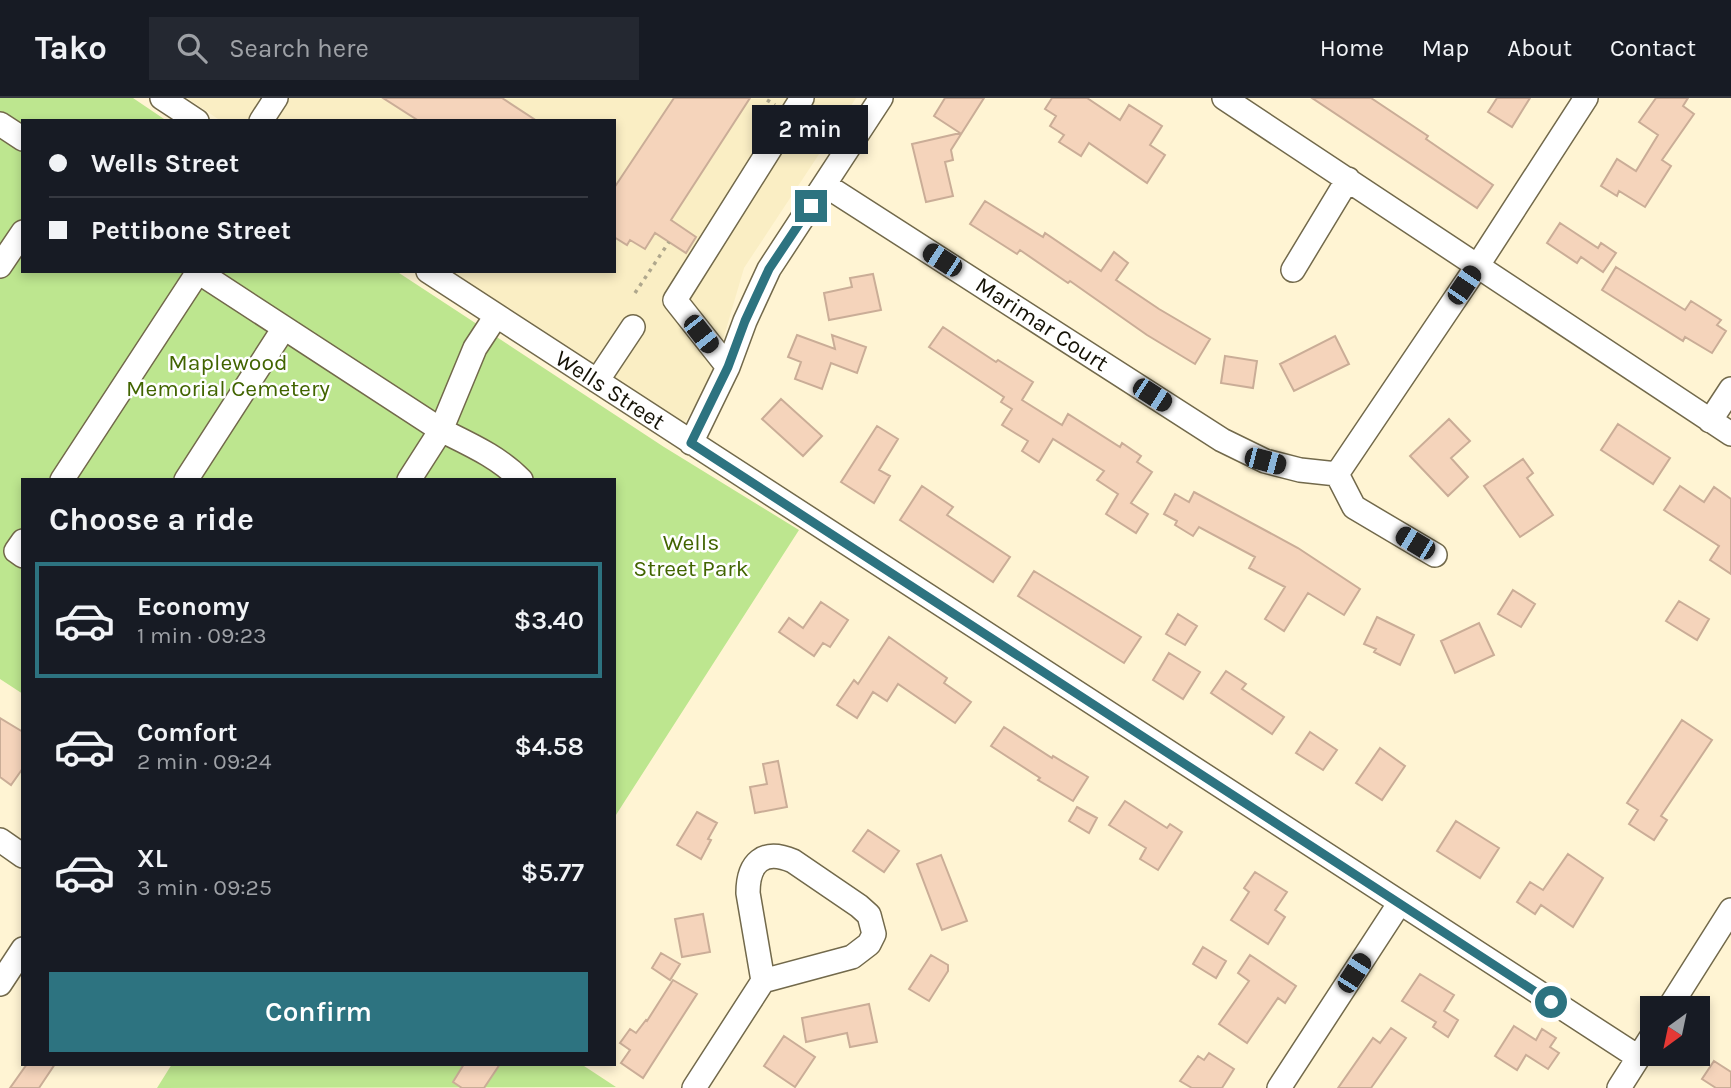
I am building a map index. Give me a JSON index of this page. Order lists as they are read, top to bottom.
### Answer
{
  "streets": {
    "street": ["Marimar Court", "Wells Street"]
  },
  "parks": ["Maplewood Memorial Cemetery", "Wells Street Park"],
  "north": "bottom left",
  "page": {
    "header": "Tako",
    "search": "Search here",
    "nav": [
      "Home",
      "Map",
      "About",
      "Contact"
    ],
    "bubble": "2 min",
    "banner": ["Wells Street", "Pettibone Street"],
    "heading": "Choose a ride",
    "list": [
      {
        "name": "Economy",
        "note": "1 min · 09:23",
        "value": "$3.40"
      },
      {
        "name": "Comfort",
        "note": "2 min · 09:24",
        "value": "$4.58"
      },
      {
        "name": "XL",
        "note": "3 min · 09:25",
        "value": "$5.77"
      }
    ],
    "buttons": "Confirm"
  }
}
